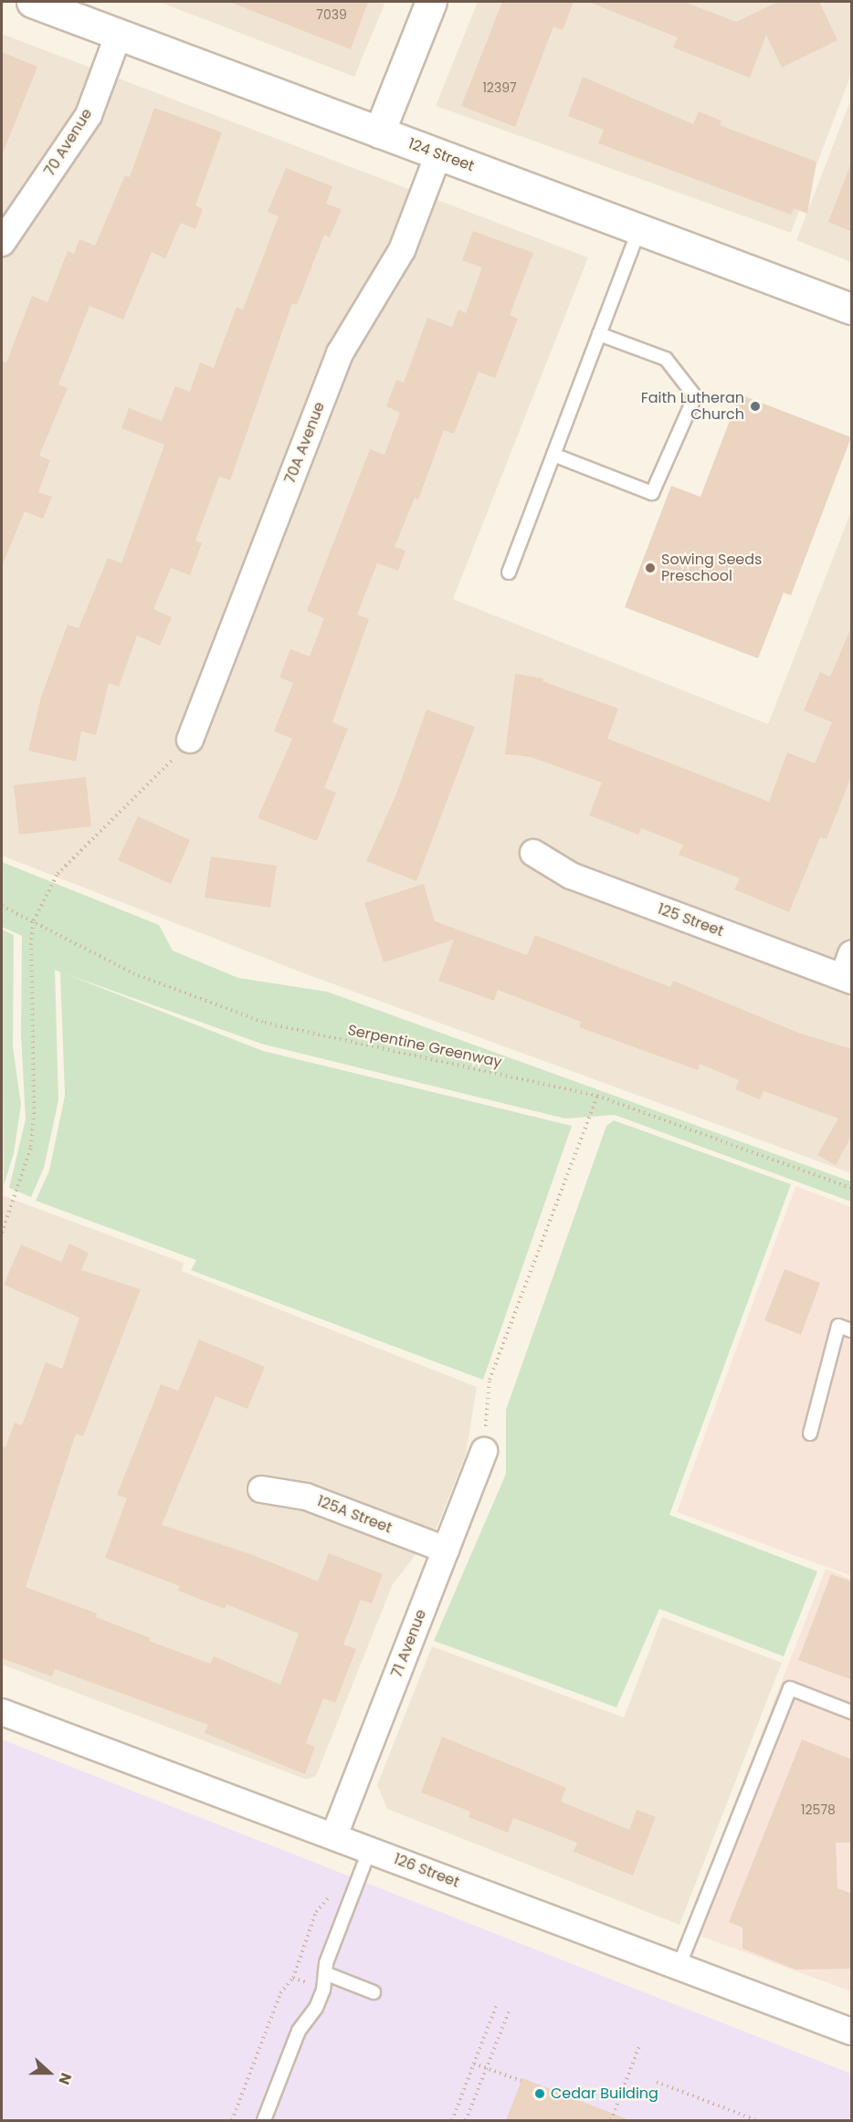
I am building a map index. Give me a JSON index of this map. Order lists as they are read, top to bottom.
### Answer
{
  "streets": {
    "street": [
      "70 Avenue",
      "124 Street",
      "70A Avenue",
      "125 Street",
      "125A Street",
      "71 Avenue",
      "126 Street"
    ],
    "path": ["Serpentine Greenway"]
  },
  "crossings": [
    ["70 Avenue", "124 Street"],
    ["124 Street", "70A Avenue"],
    ["125A Street", "71 Avenue"],
    ["71 Avenue", "126 Street"]
  ],
  "places": ["Faith Lutheran Church", "Sowing Seeds Preschool", "Cedar Building"],
  "house_numbers": ["7039", "12397", "12578"],
  "north": "right"
}
